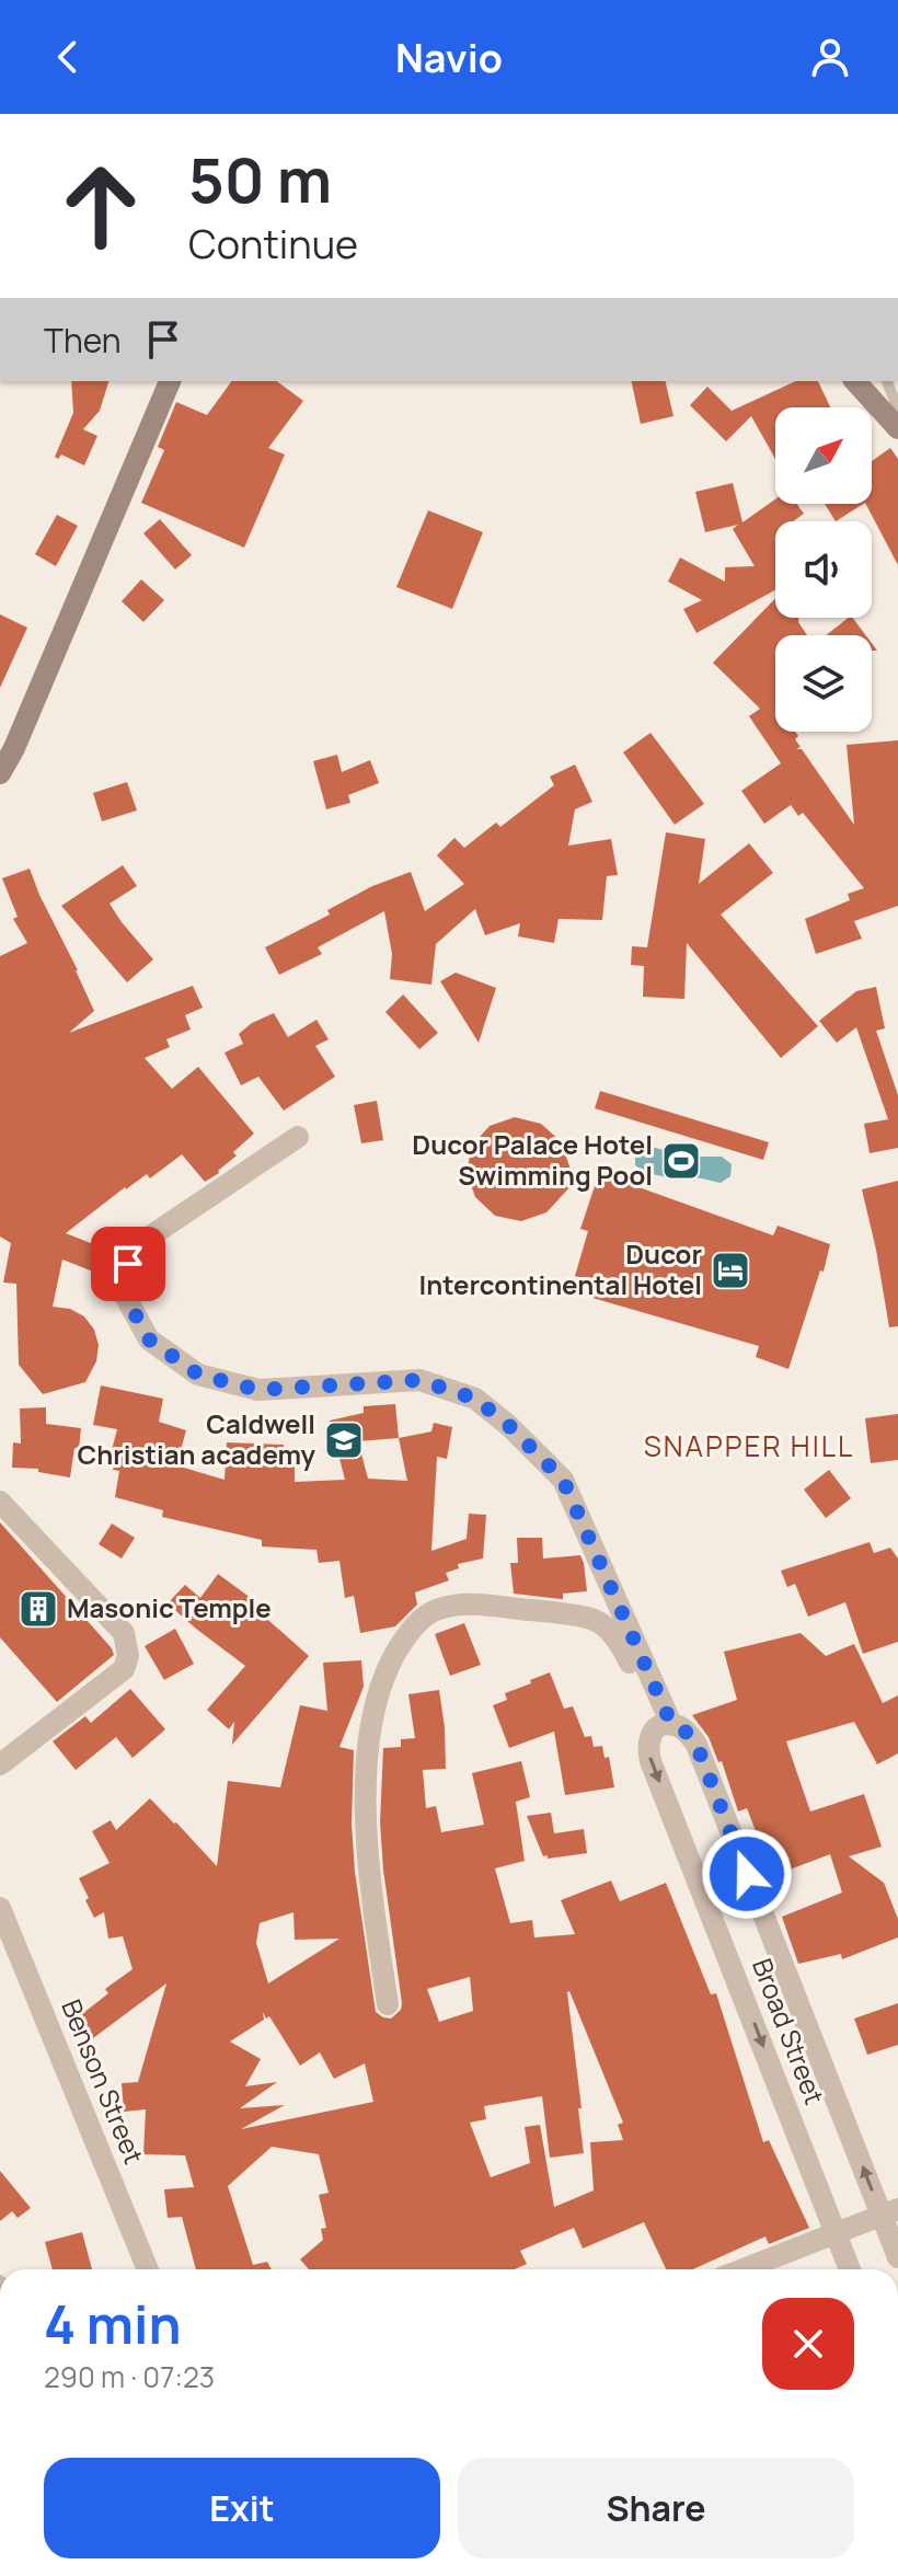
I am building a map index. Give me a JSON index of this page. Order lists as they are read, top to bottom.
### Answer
{
  "streets": {
    "street": ["Broad Street", "Benson Street"]
  },
  "districts": ["SNAPPER HILL"],
  "places": {
    "sports": ["Ducor Palace Hotel Swimming Pool"],
    "hotel": ["Ducor Intercontinental Hotel"],
    "school or university": ["Caldwell Christian academy"],
    "building": ["Masonic Temple"]
  },
  "north": "top right",
  "page": {
    "header": "Navio",
    "turn": ["50 m", "Continue"],
    "then": "Then",
    "heading": ["4 min", "290 m · 07:23"],
    "buttons": ["Exit", "Share"]
  }
}
